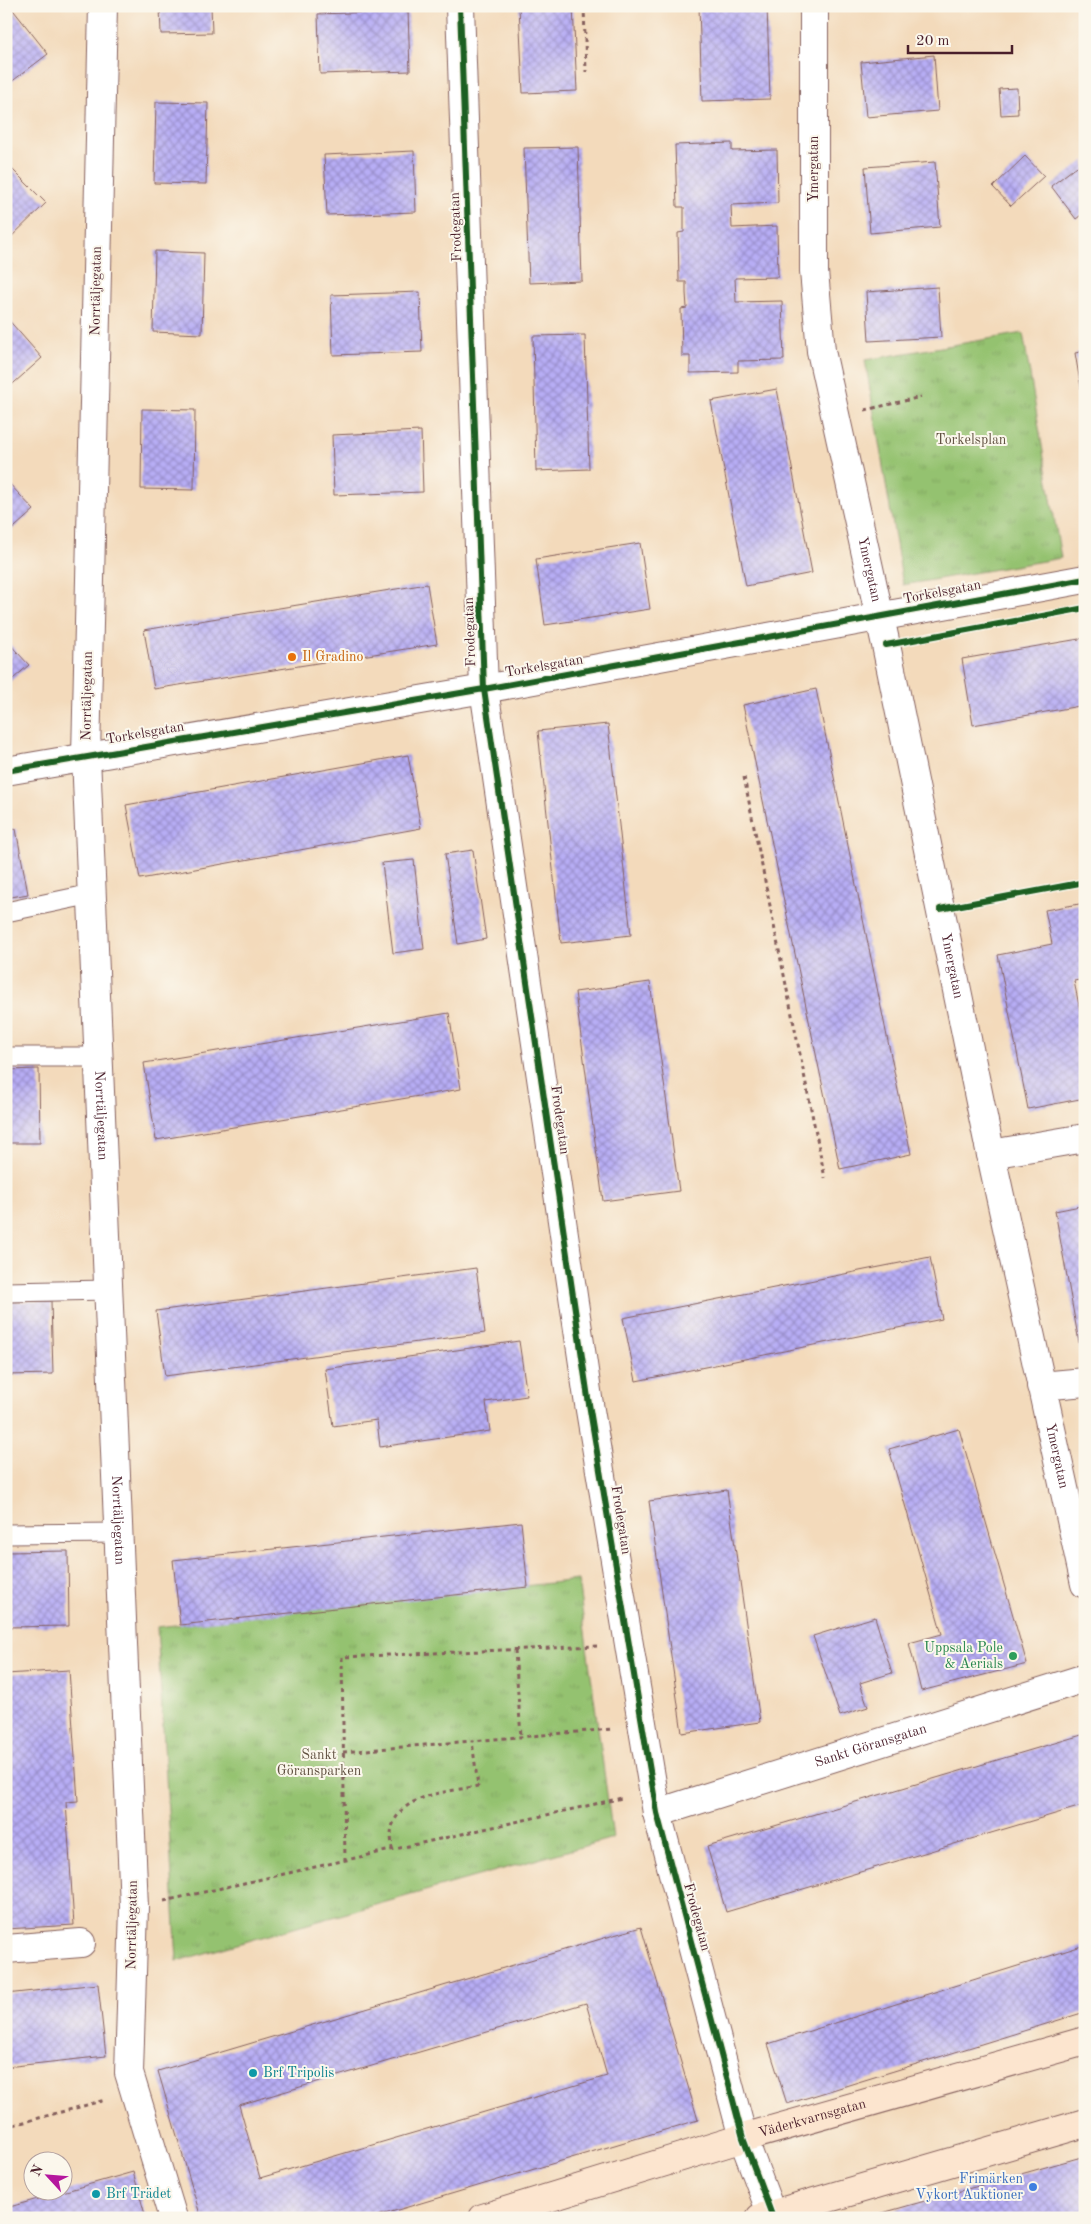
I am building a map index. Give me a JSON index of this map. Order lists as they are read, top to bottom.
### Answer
{
  "streets": {
    "main road": ["Väderkvarnsgatan"],
    "street": [
      "Ymergatan",
      "Frodegatan",
      "Norrtäljegatan",
      "Torkelsgatan",
      "Sankt Göransgatan"
    ]
  },
  "crossings": [
    ["Ymergatan", "Torkelsgatan"],
    ["Frodegatan", "Torkelsgatan"],
    ["Frodegatan", "Sankt Göransgatan"],
    ["Frodegatan", "Väderkvarnsgatan"],
    ["Norrtäljegatan", "Torkelsgatan"]
  ],
  "parks": ["Torkelsplan", "Sankt Göransparken"],
  "places": [
    "Il Gradino",
    "Uppsala Pole & Aerials",
    "Brf Tripolis",
    "Frimärken Vykort Auktioner",
    "Brf Trädet"
  ],
  "scale_bar": "20 m",
  "north": "top left"
}
